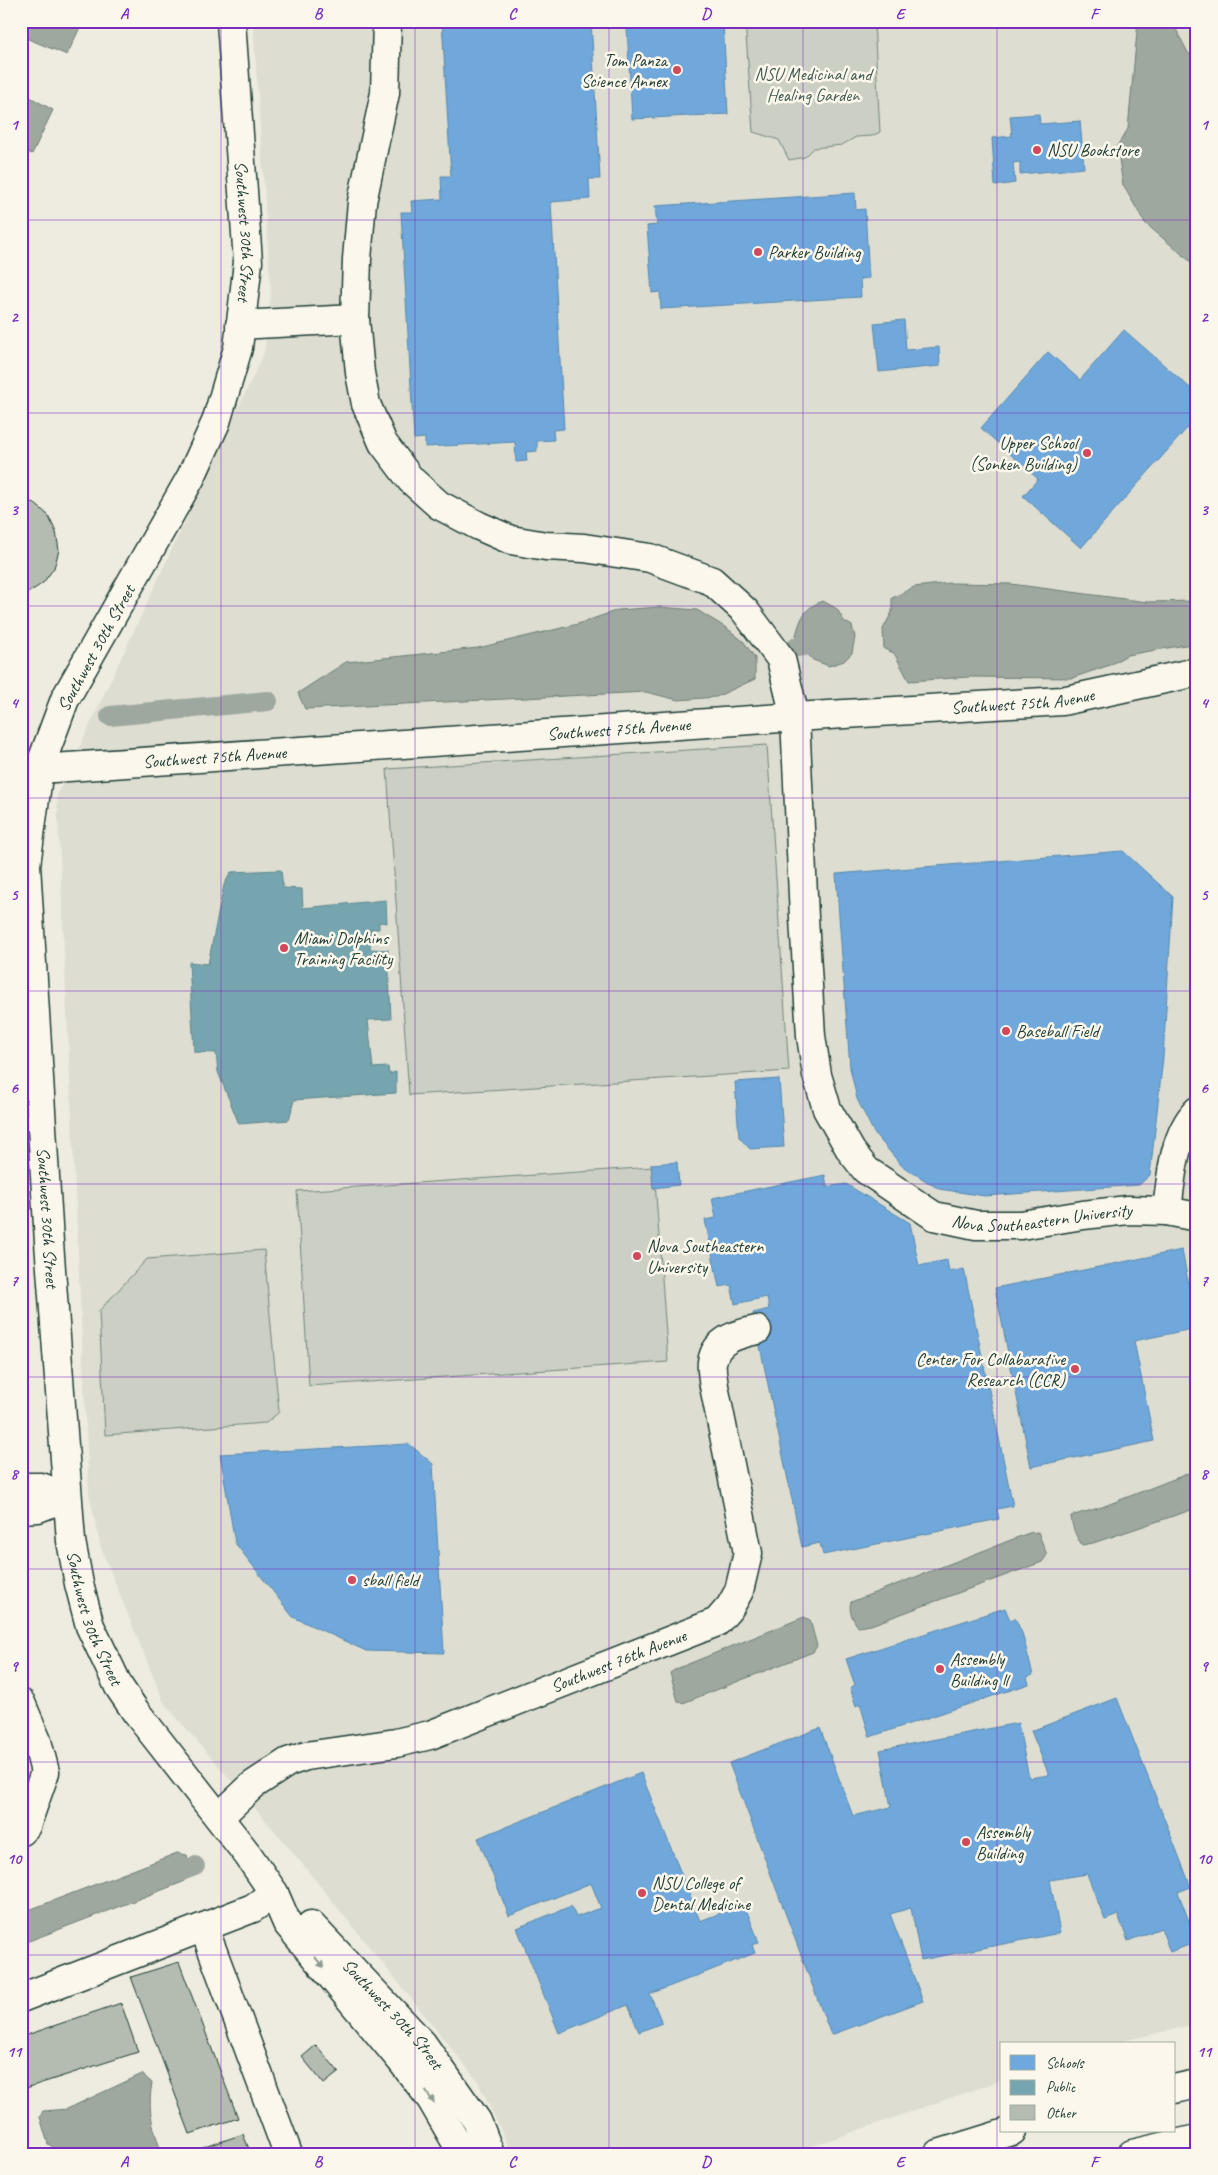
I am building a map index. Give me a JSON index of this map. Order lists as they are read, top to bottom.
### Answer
{
  "streets": {
    "street": [
      "Southwest 30th Street",
      "Southwest 75th Avenue",
      "Nova Southeastern University",
      "Southwest 76th Avenue"
    ]
  },
  "crossings": [
    ["Southwest 30th Street", "Southwest 75th Avenue"],
    ["Southwest 30th Street", "Southwest 76th Avenue"],
    ["Southwest 75th Avenue", "Nova Southeastern University"]
  ],
  "parks": ["NSU Medicinal and Healing Garden"],
  "places": [
    "Tom Panza Science Annex",
    "NSU Bookstore",
    "Parker Building",
    "Upper School (Sonken Building)",
    "Miami Dolphins Training Facility",
    "Baseball Field",
    "Nova Southeastern University",
    "Center For Collabarative Research (CCR)",
    "sball field",
    "Assembly Building ll",
    "Assembly Building",
    "NSU College of Dental Medicine"
  ],
  "legend": ["Schools", "Public", "Other"],
  "grid": {
    "columns": [
      "A",
      "B",
      "C",
      "D",
      "E",
      "F"
    ],
    "rows": [
      "1",
      "2",
      "3",
      "4",
      "5",
      "6",
      "7",
      "8",
      "9",
      "10",
      "11"
    ]
  }
}
